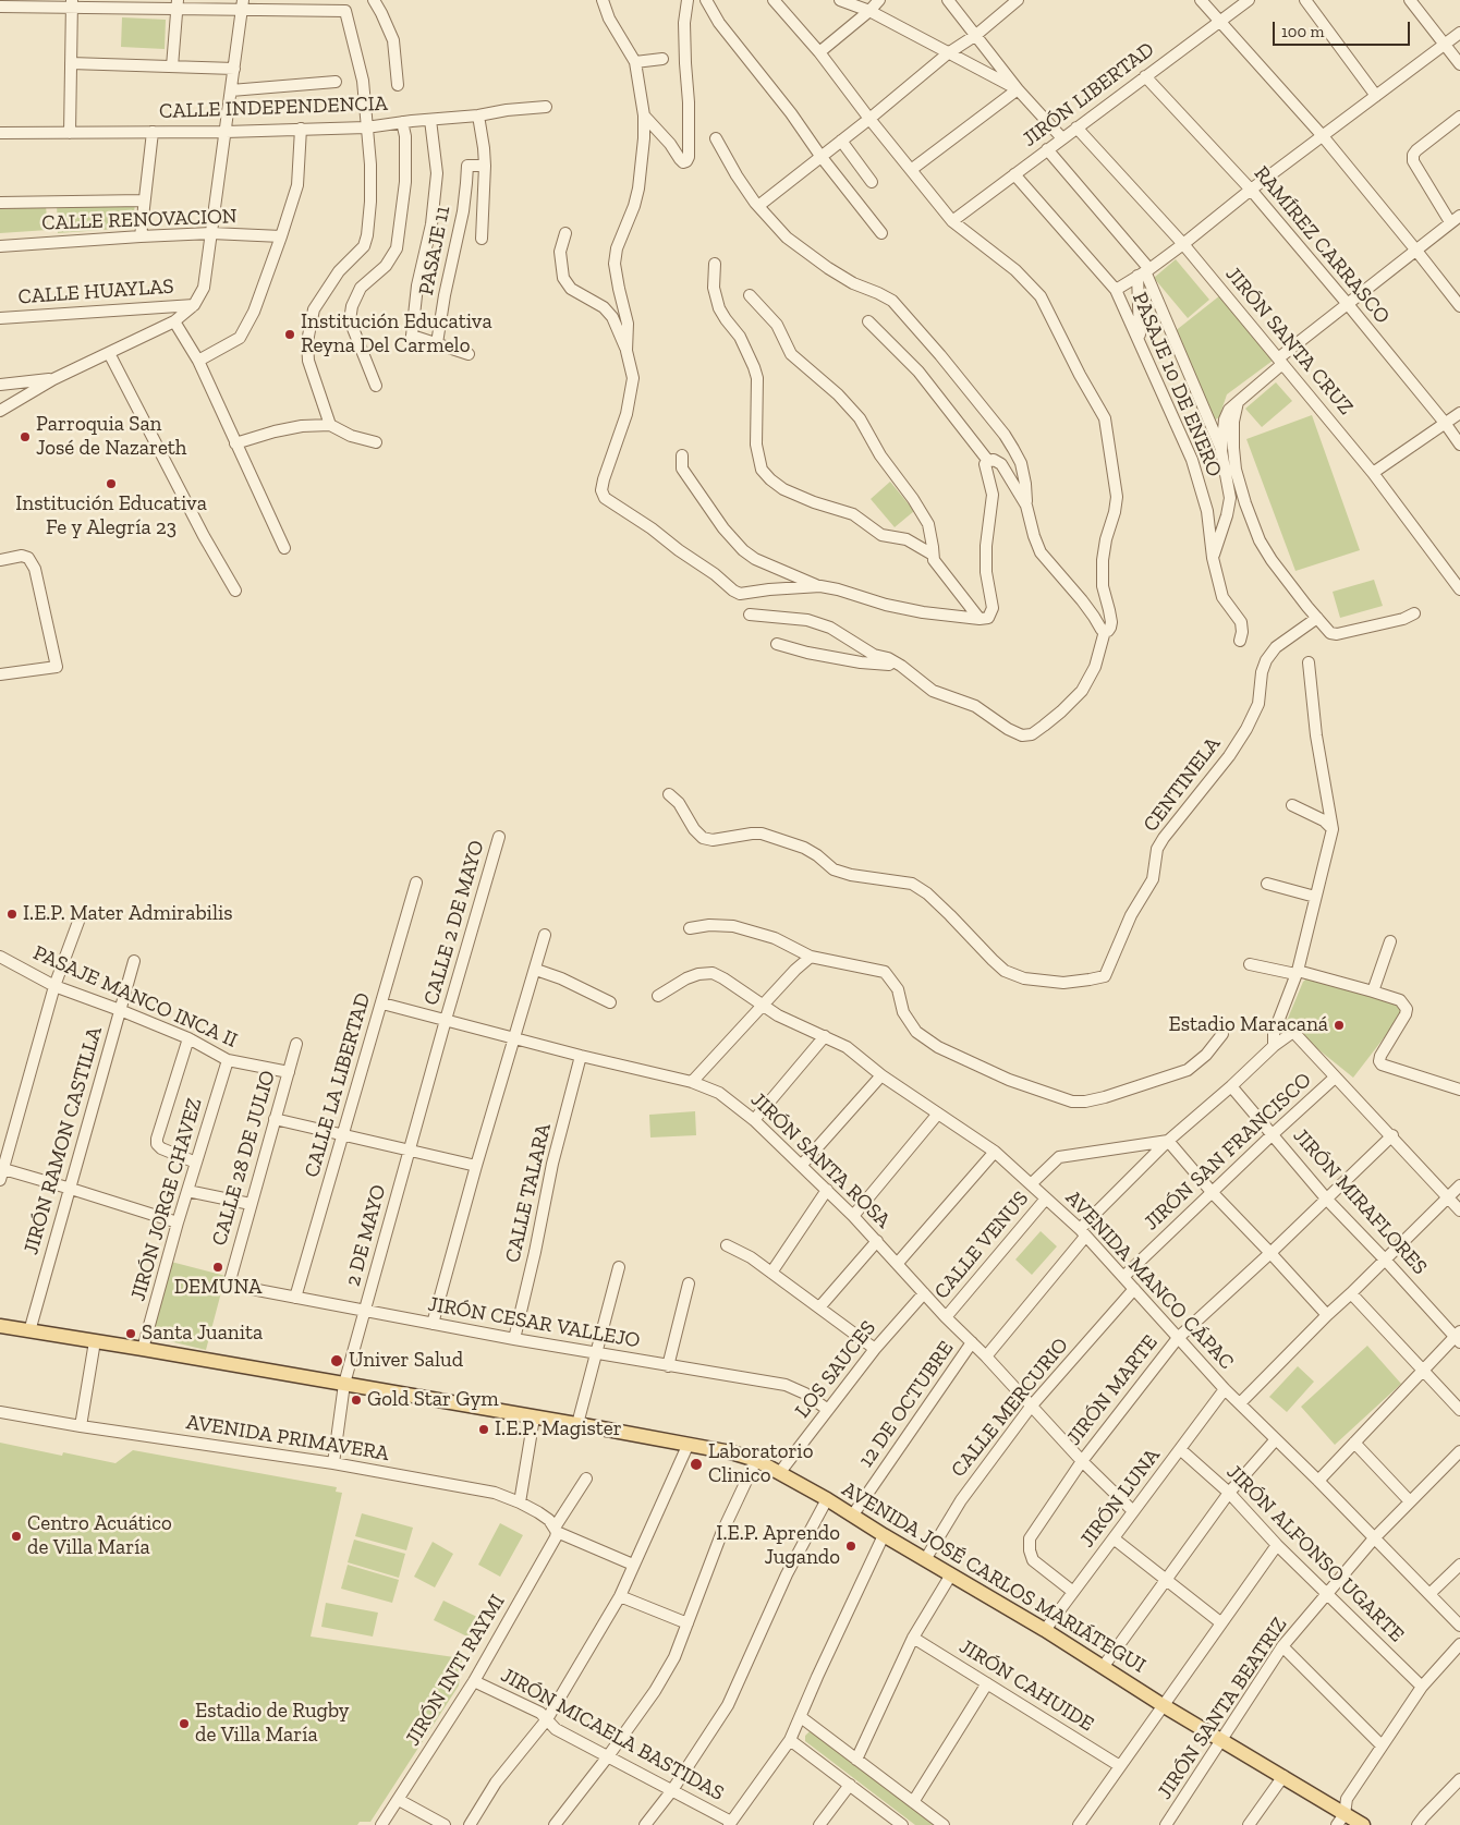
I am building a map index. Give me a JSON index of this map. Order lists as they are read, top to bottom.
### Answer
{
  "streets": {
    "main road": ["AVENIDA JOSÉ CARLOS MARIÁTEGUI"],
    "street": [
      "JIRÓN LIBERTAD",
      "CALLE INDEPENDENCIA",
      "CALLE RENOVACION",
      "RAMÍREZ CARRASCO",
      "PASAJE 11",
      "CALLE HUAYLAS",
      "JIRÓN SANTA CRUZ",
      "PASAJE 10 DE ENERO",
      "CENTINELA",
      "CALLE 2 DE MAYO",
      "PASAJE MANCO INCA II",
      "CALLE LA LIBERTAD",
      "JIRÓN RAMON CASTILLA",
      "JIRÓN SAN FRANCISCO",
      "CALLE 28 DE JULIO",
      "JIRÓN SANTA ROSA",
      "CALLE TALARA",
      "JIRÓN JORGE CHAVEZ",
      "JIRÓN MIRAFLORES",
      "2 DE MAYO",
      "CALLE VENUS",
      "AVENIDA MANCO CÁPAC",
      "JIRÓN CESAR VALLEJO",
      "LOS SAUCES",
      "JIRÓN MARTE",
      "12 DE OCTUBRE",
      "CALLE MERCURIO",
      "AVENIDA PRIMAVERA",
      "JIRÓN LUNA",
      "JIRÓN ALFONSO UGARTE",
      "JIRÓN INTI RAYMI",
      "JIRÓN CAHUIDE",
      "JIRÓN SANTA BEATRIZ",
      "JIRÓN MICAELA BASTIDAS"
    ]
  },
  "crossings": [
    ["JIRÓN LIBERTAD", "RAMÍREZ CARRASCO"],
    ["JIRÓN LIBERTAD", "JIRÓN SANTA CRUZ"],
    ["JIRÓN LIBERTAD", "PASAJE 10 DE ENERO"],
    ["CALLE 2 DE MAYO", "JIRÓN SANTA ROSA"],
    ["CALLE 2 DE MAYO", "2 DE MAYO"],
    ["PASAJE MANCO INCA II", "JIRÓN RAMON CASTILLA"],
    ["PASAJE MANCO INCA II", "CALLE 28 DE JULIO"],
    ["PASAJE MANCO INCA II", "JIRÓN JORGE CHAVEZ"],
    ["CALLE LA LIBERTAD", "JIRÓN SANTA ROSA"],
    ["CALLE LA LIBERTAD", "JIRÓN CESAR VALLEJO"],
    ["JIRÓN RAMON CASTILLA", "AVENIDA JOSÉ CARLOS MARIÁTEGUI"],
    ["JIRÓN SAN FRANCISCO", "JIRÓN MIRAFLORES"],
    ["JIRÓN SAN FRANCISCO", "AVENIDA MANCO CÁPAC"],
    ["CALLE 28 DE JULIO", "JIRÓN CESAR VALLEJO"],
    ["JIRÓN SANTA ROSA", "CALLE TALARA"],
    ["JIRÓN SANTA ROSA", "2 DE MAYO"],
    ["JIRÓN SANTA ROSA", "CALLE VENUS"],
    ["JIRÓN SANTA ROSA", "LOS SAUCES"],
    ["JIRÓN SANTA ROSA", "JIRÓN MARTE"],
    ["JIRÓN SANTA ROSA", "12 DE OCTUBRE"],
    ["JIRÓN SANTA ROSA", "CALLE MERCURIO"],
    ["JIRÓN SANTA ROSA", "JIRÓN LUNA"],
    ["CALLE TALARA", "JIRÓN CESAR VALLEJO"],
    ["JIRÓN JORGE CHAVEZ", "AVENIDA JOSÉ CARLOS MARIÁTEGUI"],
    ["JIRÓN MIRAFLORES", "JIRÓN MARTE"],
    ["2 DE MAYO", "JIRÓN CESAR VALLEJO"],
    ["2 DE MAYO", "AVENIDA PRIMAVERA"],
    ["2 DE MAYO", "AVENIDA JOSÉ CARLOS MARIÁTEGUI"],
    ["CALLE VENUS", "AVENIDA MANCO CÁPAC"],
    ["AVENIDA MANCO CÁPAC", "JIRÓN MARTE"],
    ["AVENIDA MANCO CÁPAC", "CALLE MERCURIO"],
    ["AVENIDA MANCO CÁPAC", "JIRÓN LUNA"],
    ["AVENIDA MANCO CÁPAC", "JIRÓN SANTA BEATRIZ"],
    ["JIRÓN CESAR VALLEJO", "LOS SAUCES"],
    ["LOS SAUCES", "AVENIDA JOSÉ CARLOS MARIÁTEGUI"],
    ["JIRÓN MARTE", "JIRÓN LUNA"],
    ["12 DE OCTUBRE", "AVENIDA JOSÉ CARLOS MARIÁTEGUI"],
    ["CALLE MERCURIO", "AVENIDA JOSÉ CARLOS MARIÁTEGUI"],
    ["AVENIDA PRIMAVERA", "JIRÓN INTI RAYMI"],
    ["JIRÓN LUNA", "JIRÓN ALFONSO UGARTE"],
    ["JIRÓN LUNA", "AVENIDA JOSÉ CARLOS MARIÁTEGUI"],
    ["JIRÓN ALFONSO UGARTE", "JIRÓN SANTA BEATRIZ"],
    ["AVENIDA JOSÉ CARLOS MARIÁTEGUI", "JIRÓN SANTA BEATRIZ"],
    ["JIRÓN INTI RAYMI", "JIRÓN MICAELA BASTIDAS"]
  ],
  "places": [
    "Institución Educativa Reyna Del Carmelo",
    "Parroquia San José de Nazareth",
    "Institución Educativa Fe y Alegría 23",
    "I.E.P. Mater Admirabilis",
    "Estadio Maracaná",
    "DEMUNA",
    "Santa Juanita",
    "Univer Salud",
    "Gold Star Gym",
    "I.E.P. Magister",
    "Laboratorio Clinico",
    "Centro Acuático de Villa María",
    "I.E.P. Aprendo Jugando",
    "Estadio de Rugby de Villa María"
  ],
  "scale_bar": "100 m"
}
